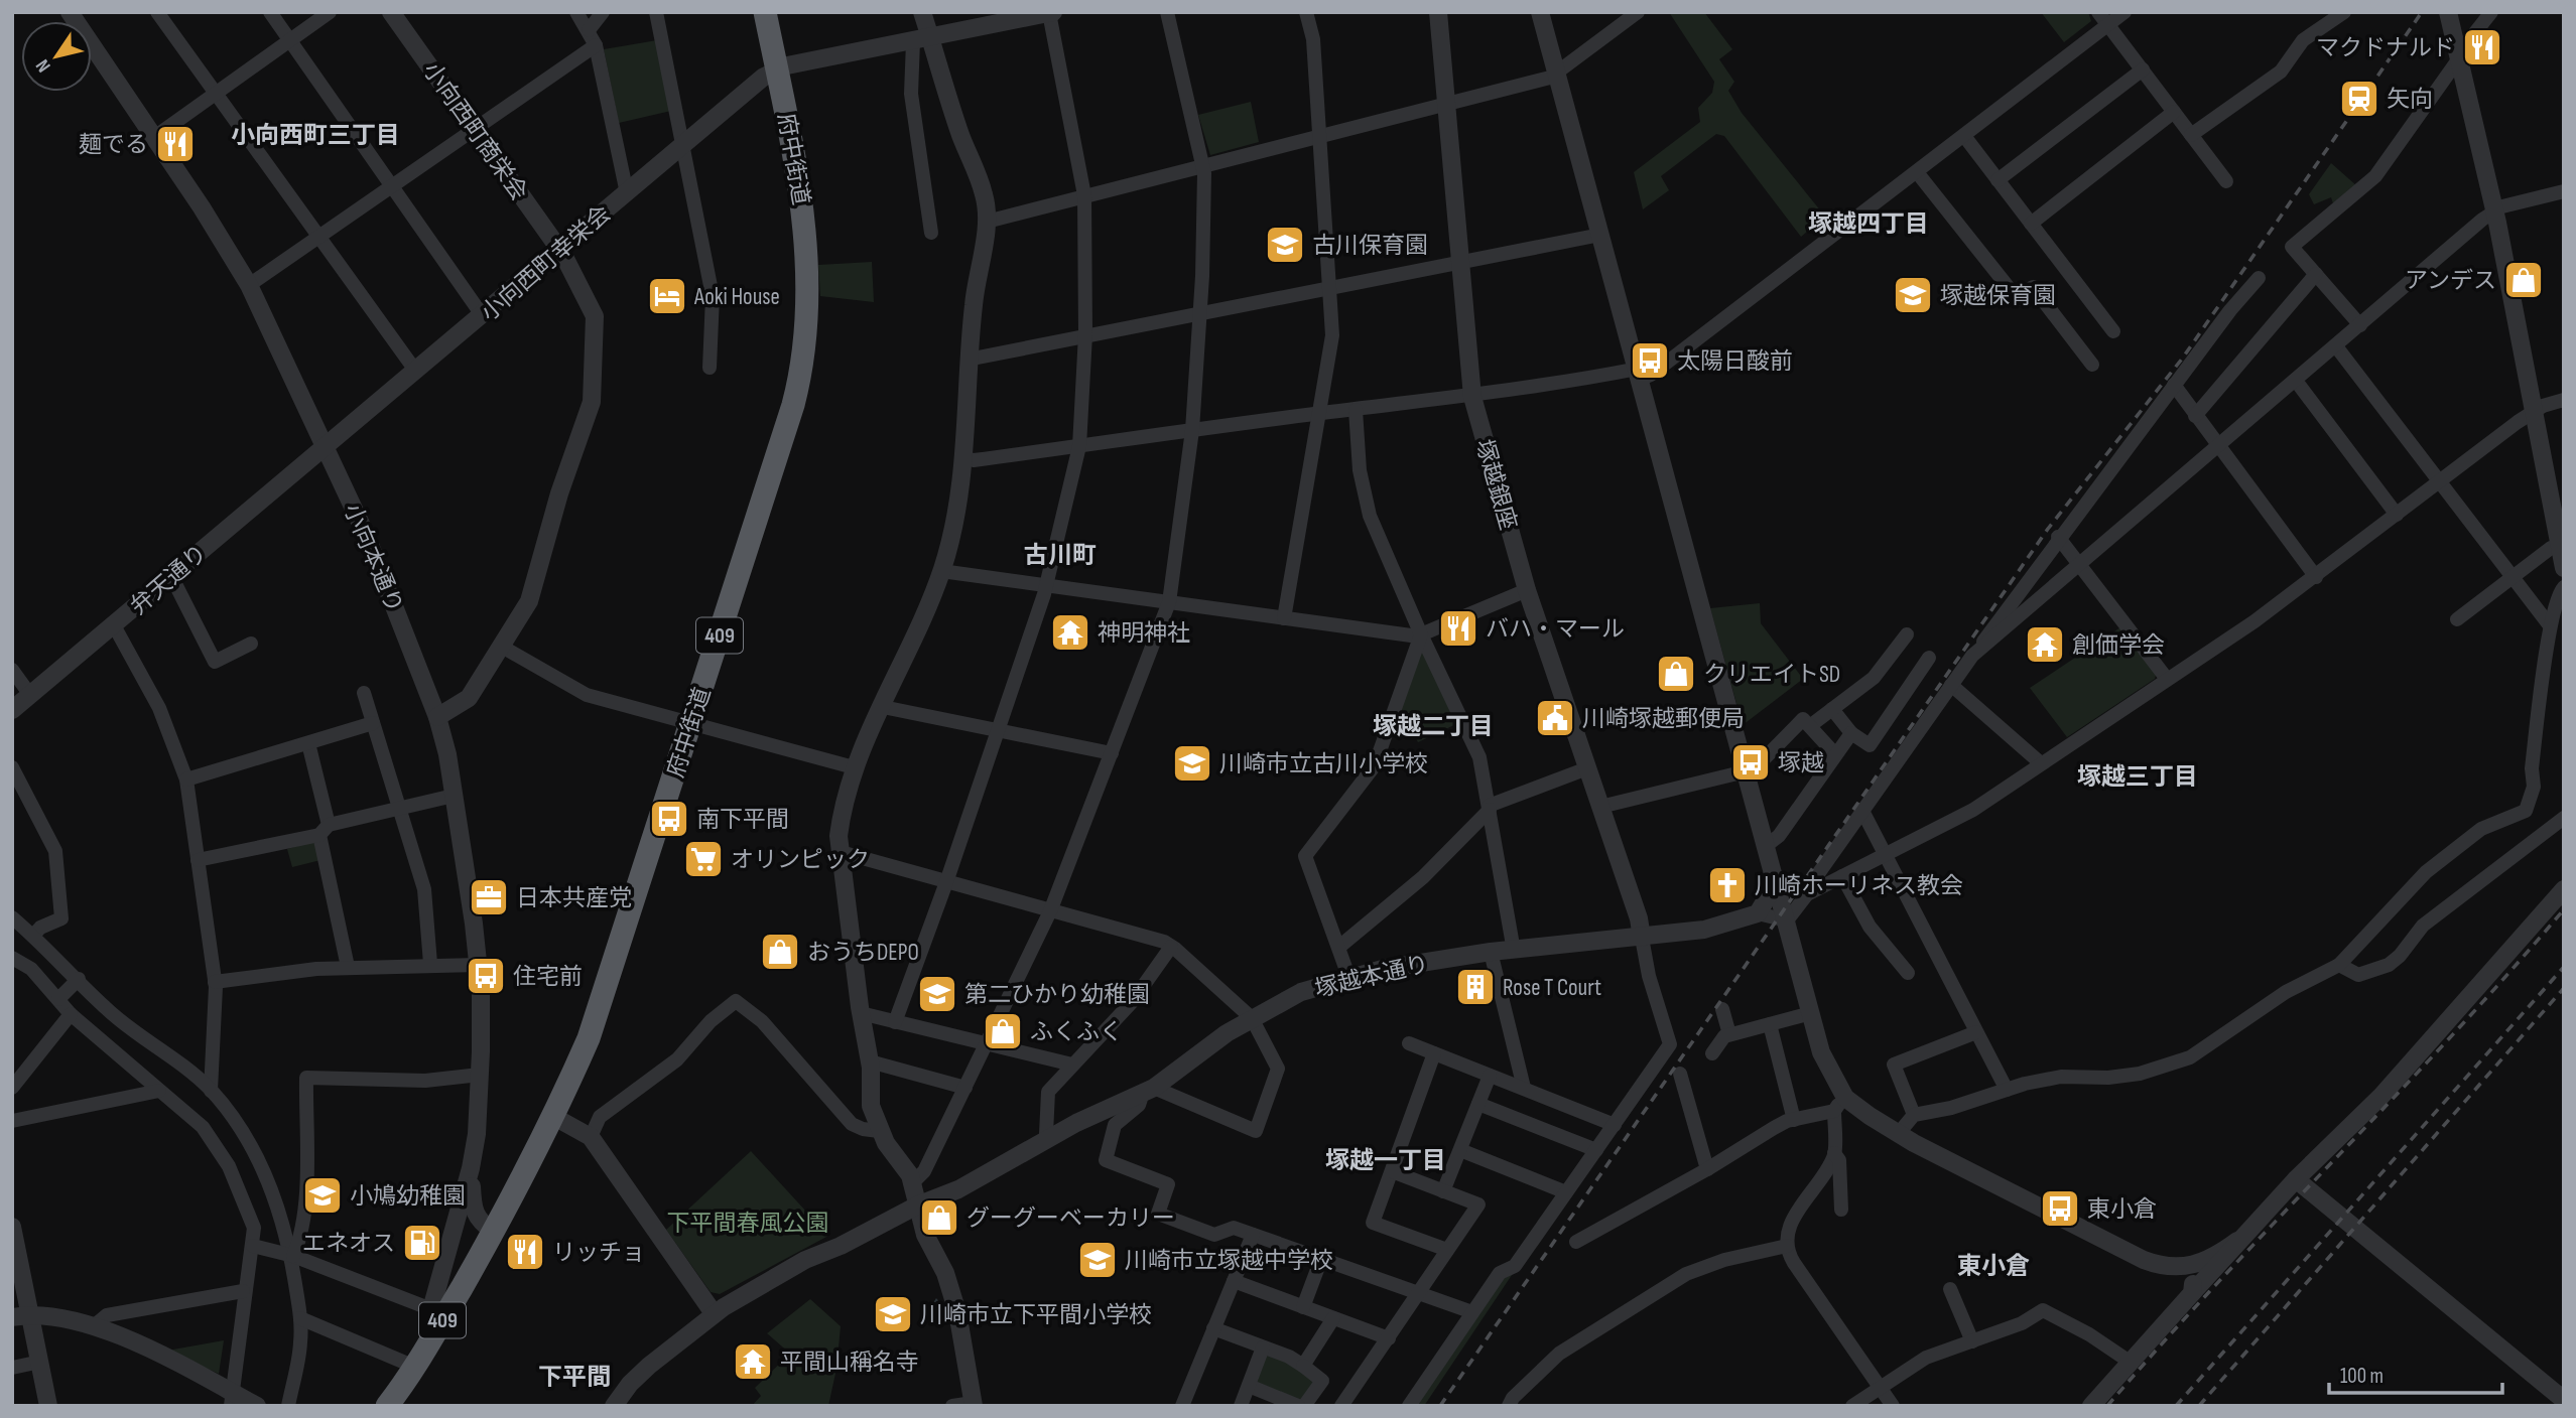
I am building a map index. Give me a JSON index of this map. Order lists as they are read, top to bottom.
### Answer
{
  "streets": {
    "highway": ["府中街道", "409"],
    "street": [
      "小向西町商栄会",
      "小向西町幸栄会",
      "塚越銀座",
      "小向本通り",
      "弁天通り",
      "塚越本通り"
    ]
  },
  "crossings": [
    ["小向西町商栄会", "小向西町幸栄会"],
    ["小向西町商栄会", "小向本通り"],
    ["府中街道", "小向西町幸栄会"],
    ["小向西町幸栄会", "小向本通り"],
    ["小向西町幸栄会", "弁天通り"],
    ["塚越銀座", "塚越本通り"],
    ["小向本通り", "弁天通り"]
  ],
  "districts": [
    "小向西町三丁目",
    "塚越四丁目",
    "古川町",
    "塚越二丁目",
    "塚越三丁目",
    "塚越一丁目",
    "東小倉",
    "下平間"
  ],
  "parks": ["下平間春風公園"],
  "places": {
    "restaurant": [
      "マクドナルド",
      "麺でる",
      "バハ・マール",
      "リッチョ"
    ],
    "station": ["矢向"],
    "school or university": [
      "古川保育園",
      "塚越保育園",
      "川崎市立古川小学校",
      "第二ひかり幼稚園",
      "小鳩幼稚園",
      "川崎市立塚越中学校",
      "川崎市立下平間小学校"
    ],
    "shop": [
      "アンデス",
      "クリエイトSD",
      "おうちDEPO",
      "ふくふく",
      "グーグーベーカリー"
    ],
    "hotel": ["Aoki House"],
    "bus stop": [
      "太陽日酸前",
      "塚越",
      "南下平間",
      "住宅前",
      "東小倉"
    ],
    "temple": ["神明神社", "創価学会", "平間山稱名寺"],
    "public building": ["川崎塚越郵便局"],
    "supermarket": ["オリンピック"],
    "church": ["川崎ホーリネス教会"],
    "office": ["日本共産党"],
    "building": ["Rose T Court"],
    "fuel station": ["エネオス"]
  },
  "scale_bar": "100 m",
  "north": "bottom left"
}
